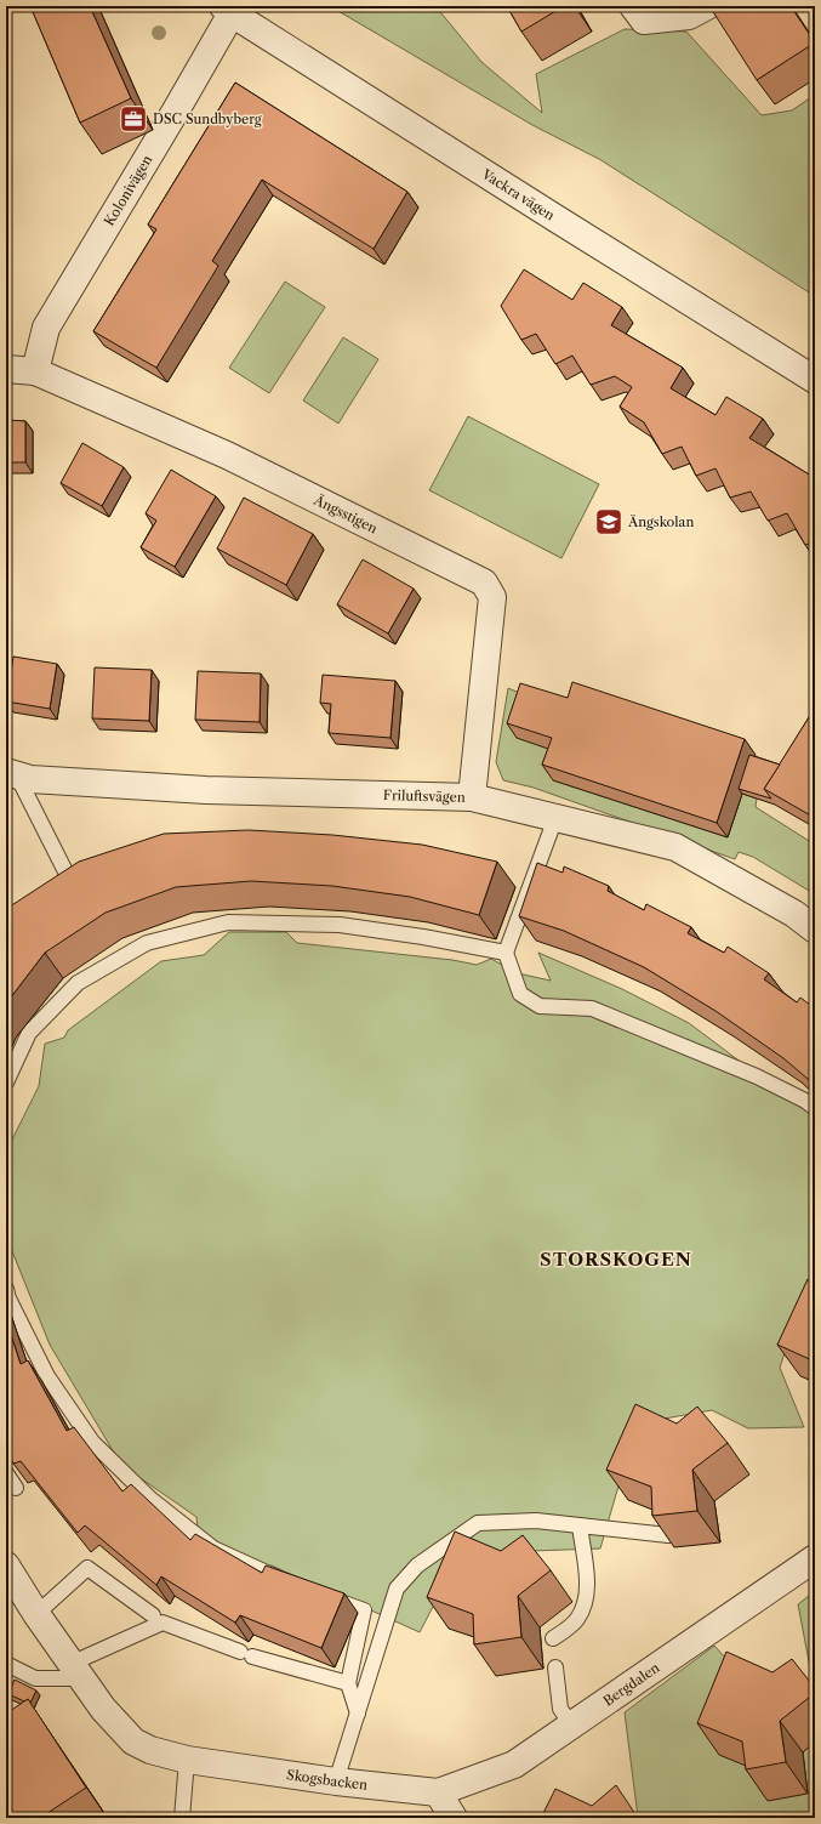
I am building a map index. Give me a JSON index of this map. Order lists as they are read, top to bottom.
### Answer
{
  "streets": {
    "street": [
      "Kolonivägen",
      "Vackra vägen",
      "Ängsstigen",
      "Friluftsvägen",
      "Bergdalen",
      "Skogsbacken"
    ]
  },
  "crossings": [
    ["Kolonivägen", "Vackra vägen"],
    ["Kolonivägen", "Ängsstigen"],
    ["Ängsstigen", "Friluftsvägen"],
    ["Bergdalen", "Skogsbacken"]
  ],
  "districts": ["STORSKOGEN"],
  "places": {
    "office": ["DSC Sundbyberg"],
    "school or university": ["Ängskolan"]
  }
}
